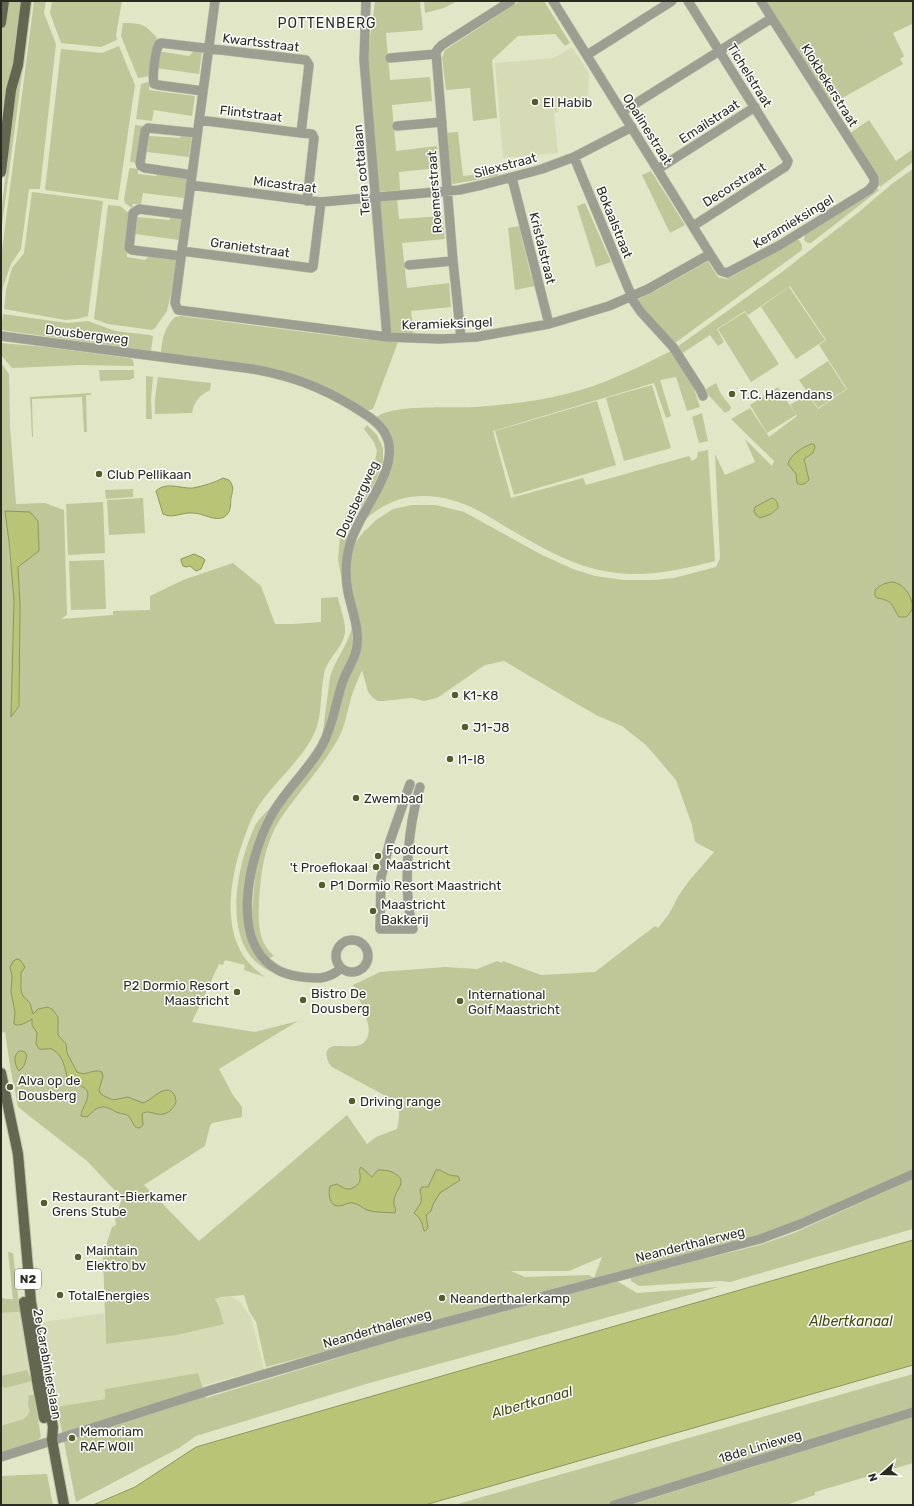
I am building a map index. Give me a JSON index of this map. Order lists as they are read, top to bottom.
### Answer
{
  "streets": {
    "main road": ["N2", "2e Carabinierslaan"],
    "street": [
      "Kwartsstraat",
      "Tichelstraat",
      "Klokbekerstraat",
      "Flintstraat",
      "Emailstraat",
      "Opalinestraat",
      "Silexstraat",
      "Terra cottalaan",
      "Micastraat",
      "Decorstraat",
      "Roemerstraat",
      "Keramieksingel",
      "Bokaalstraat",
      "Granietstraat",
      "Kristalstraat",
      "Dousbergweg",
      "Neanderthalerweg",
      "18de Linieweg"
    ]
  },
  "crossings": [
    ["Kwartsstraat", "Flintstraat"],
    ["Tichelstraat", "Emailstraat"],
    ["Tichelstraat", "Decorstraat"],
    ["Klokbekerstraat", "Keramieksingel"],
    ["Emailstraat", "Opalinestraat"],
    ["Opalinestraat", "Silexstraat"],
    ["Opalinestraat", "Decorstraat"],
    ["Opalinestraat", "Keramieksingel"],
    ["Silexstraat", "Terra cottalaan"],
    ["Silexstraat", "Micastraat"],
    ["Silexstraat", "Roemerstraat"],
    ["Silexstraat", "Bokaalstraat"],
    ["Silexstraat", "Kristalstraat"],
    ["Terra cottalaan", "Micastraat"],
    ["Terra cottalaan", "Keramieksingel"],
    ["Micastraat", "Granietstraat"],
    ["Roemerstraat", "Keramieksingel"],
    ["Keramieksingel", "Bokaalstraat"],
    ["Keramieksingel", "Granietstraat"],
    ["Keramieksingel", "Kristalstraat"],
    ["Neanderthalerweg", "2e Carabinierslaan"]
  ],
  "districts": ["POTTENBERG"],
  "water": ["Albertkanaal"],
  "places": [
    "El Habib",
    "T.C. Hazendans",
    "Club Pellikaan",
    "K1-K8",
    "J1-J8",
    "I1-I8",
    "Zwembad",
    "Foodcourt Maastricht",
    "'t Proeflokaal",
    "P1 Dormio Resort Maastricht",
    "Maastricht Bakkerij",
    "P2 Dormio Resort Maastricht",
    "Bistro De Dousberg",
    "International Golf Maastricht",
    "Alva op de Dousberg",
    "Driving range",
    "Restaurant-Bierkamer Grens Stube",
    "Maintain Elektro bv",
    "TotalEnergies",
    "Neanderthalerkamp",
    "Memoriam RAF WOII"
  ],
  "north": "left"
}
